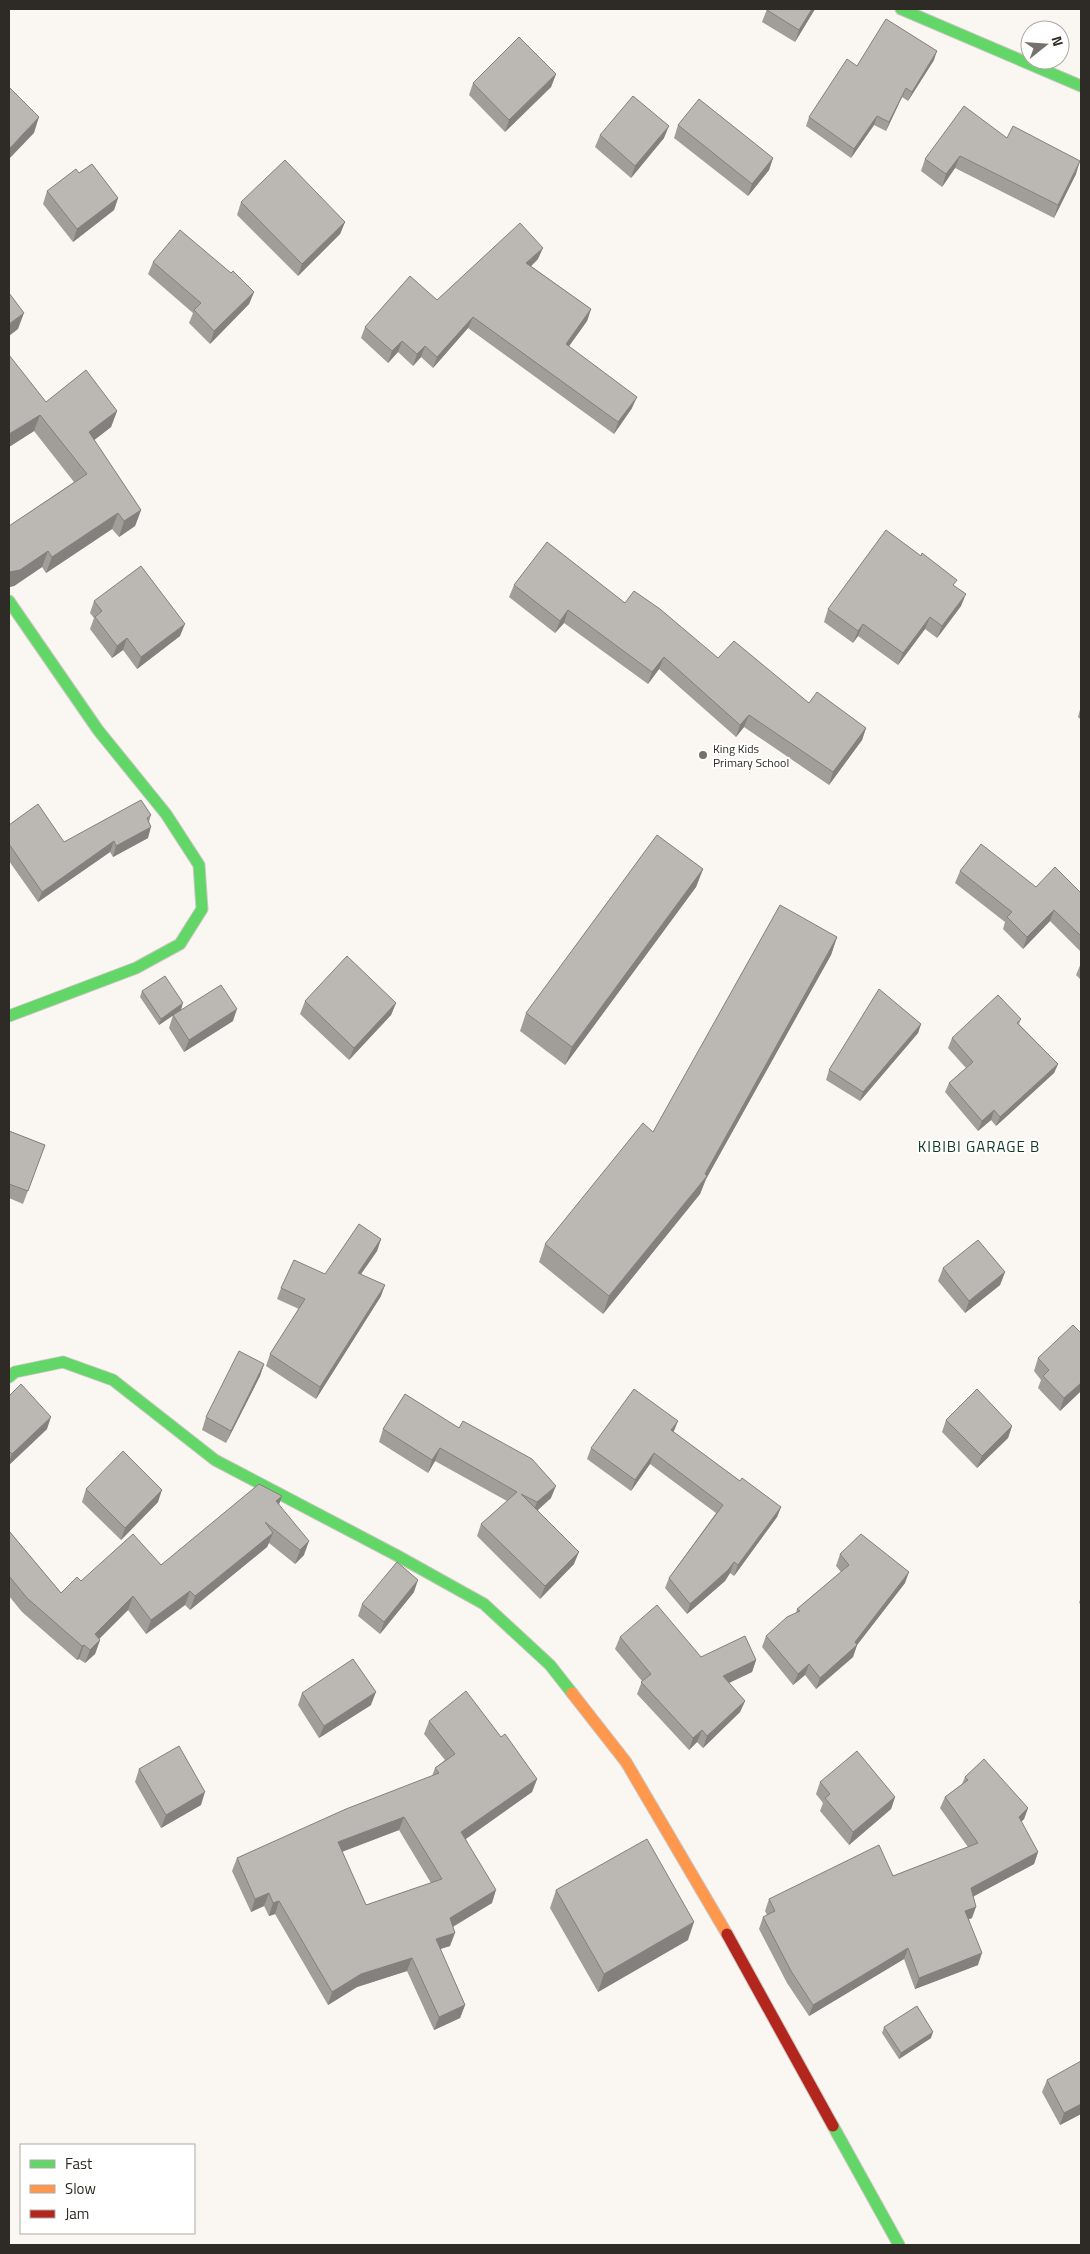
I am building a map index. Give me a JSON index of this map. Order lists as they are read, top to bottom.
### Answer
{
  "districts": ["KIBIBI GARAGE B"],
  "places": ["King Kids Primary School"],
  "legend": ["Fast", "Slow", "Jam"],
  "north": "right"
}
